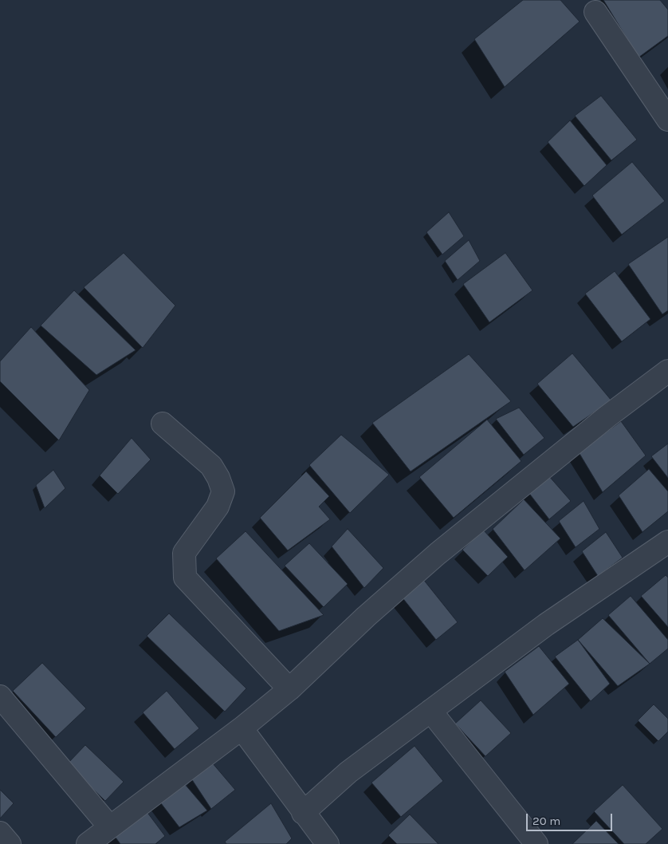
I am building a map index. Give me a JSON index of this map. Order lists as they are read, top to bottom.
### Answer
{
  "scale_bar": "20 m"
}
